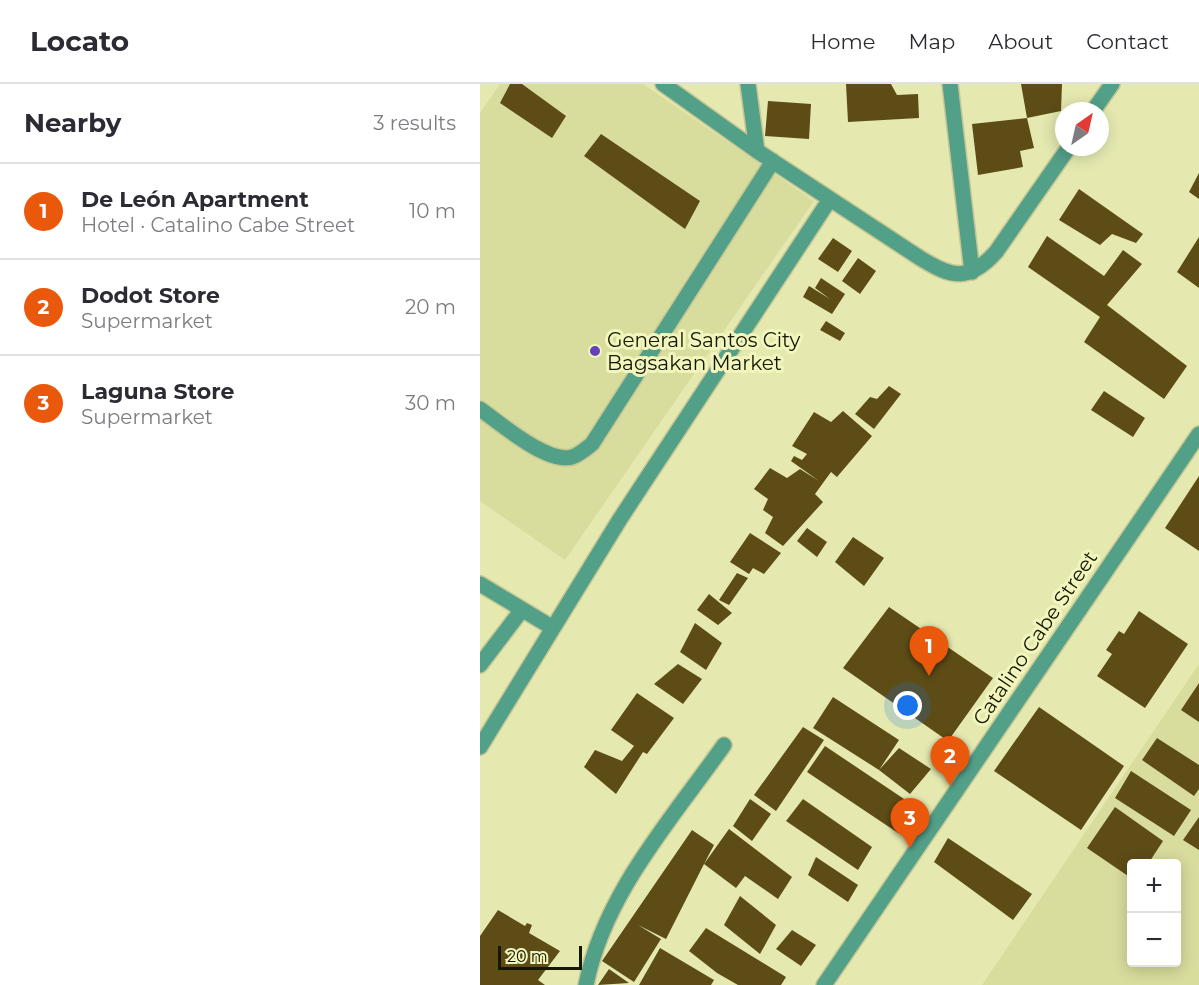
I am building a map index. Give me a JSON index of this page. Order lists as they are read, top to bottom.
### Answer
{
  "streets": {
    "street": ["Catalino Cabe Street"]
  },
  "places": ["General Santos City Bagsakan Market"],
  "scale_bar": "20 m",
  "north": "top right",
  "page": {
    "header": "Locato",
    "nav": [
      "Home",
      "Map",
      "About",
      "Contact"
    ],
    "heading": ["Nearby", "3 results"],
    "list": [
      {
        "mark": "1",
        "name": "De León Apartment",
        "note": "Hotel · Catalino Cabe Street",
        "value": "10 m"
      },
      {
        "mark": "2",
        "name": "Dodot Store",
        "note": "Supermarket",
        "value": "20 m"
      },
      {
        "mark": "3",
        "name": "Laguna Store",
        "note": "Supermarket",
        "value": "30 m"
      }
    ],
    "pins": ["1", "2", "3"],
    "map_buttons": ["+", "−"],
    "scale": "20 m"
  }
}
